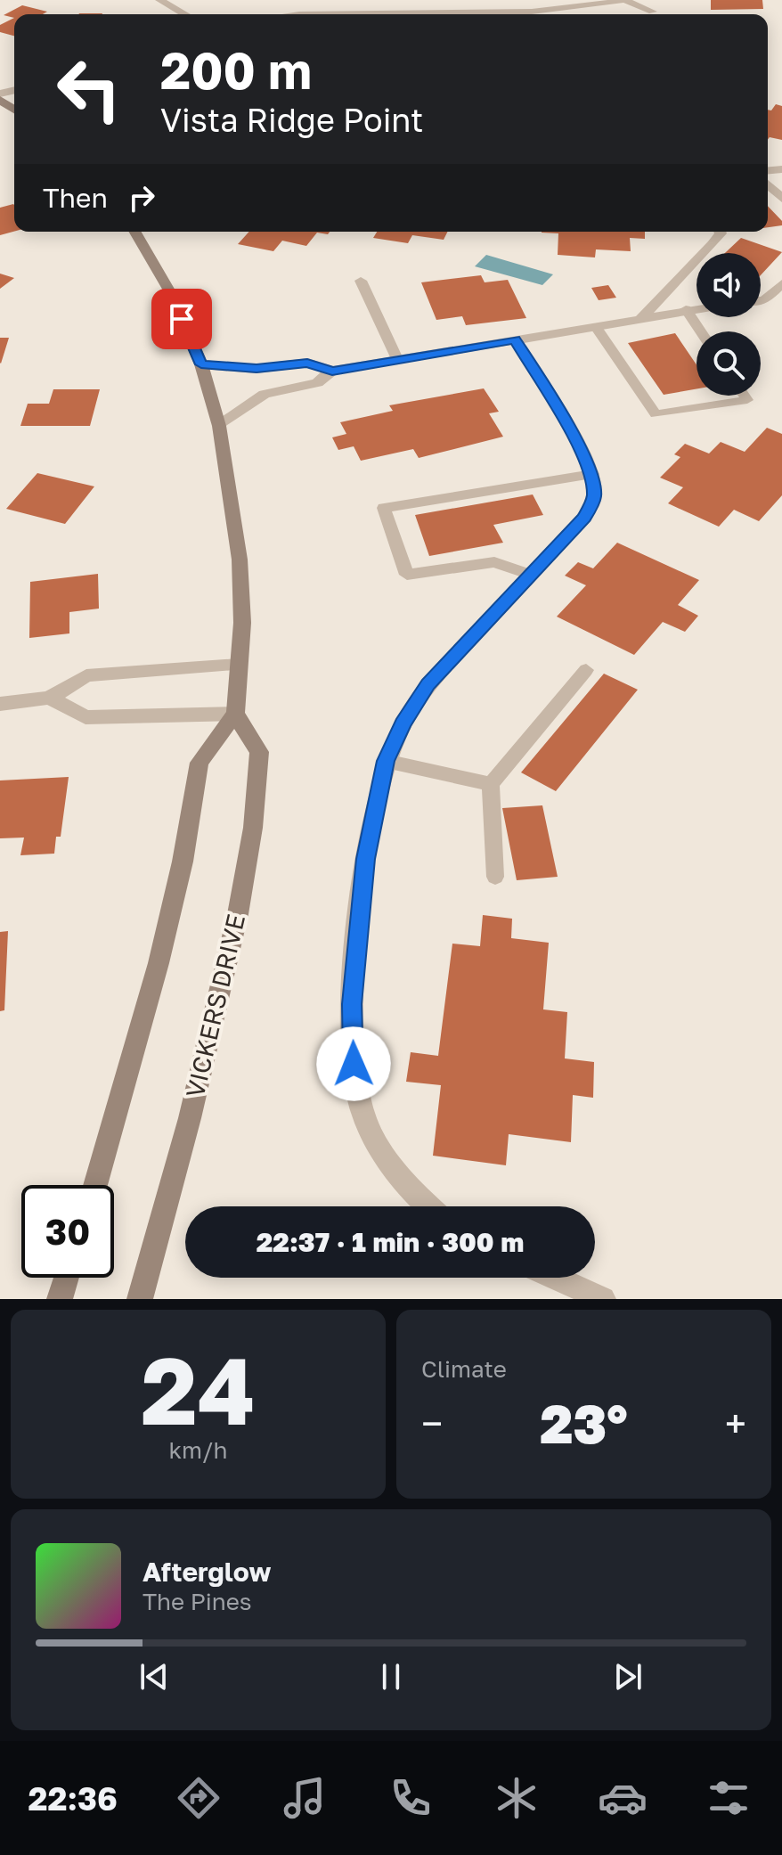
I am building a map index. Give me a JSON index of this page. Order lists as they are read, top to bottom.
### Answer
{
  "streets": {
    "main road": ["VICKERS DRIVE"]
  },
  "page": {
    "turn": ["200 m", "Vista Ridge Point"],
    "then": "Then",
    "limit": "30",
    "trip": "22:37 · 1 min · 300 m",
    "tile": [
      ["24", "km/h"],
      "Climate"
    ],
    "heat": ["−", "23°", "+"],
    "song": ["Afterglow", "The Pines"],
    "tabs": "22:36"
  }
}
